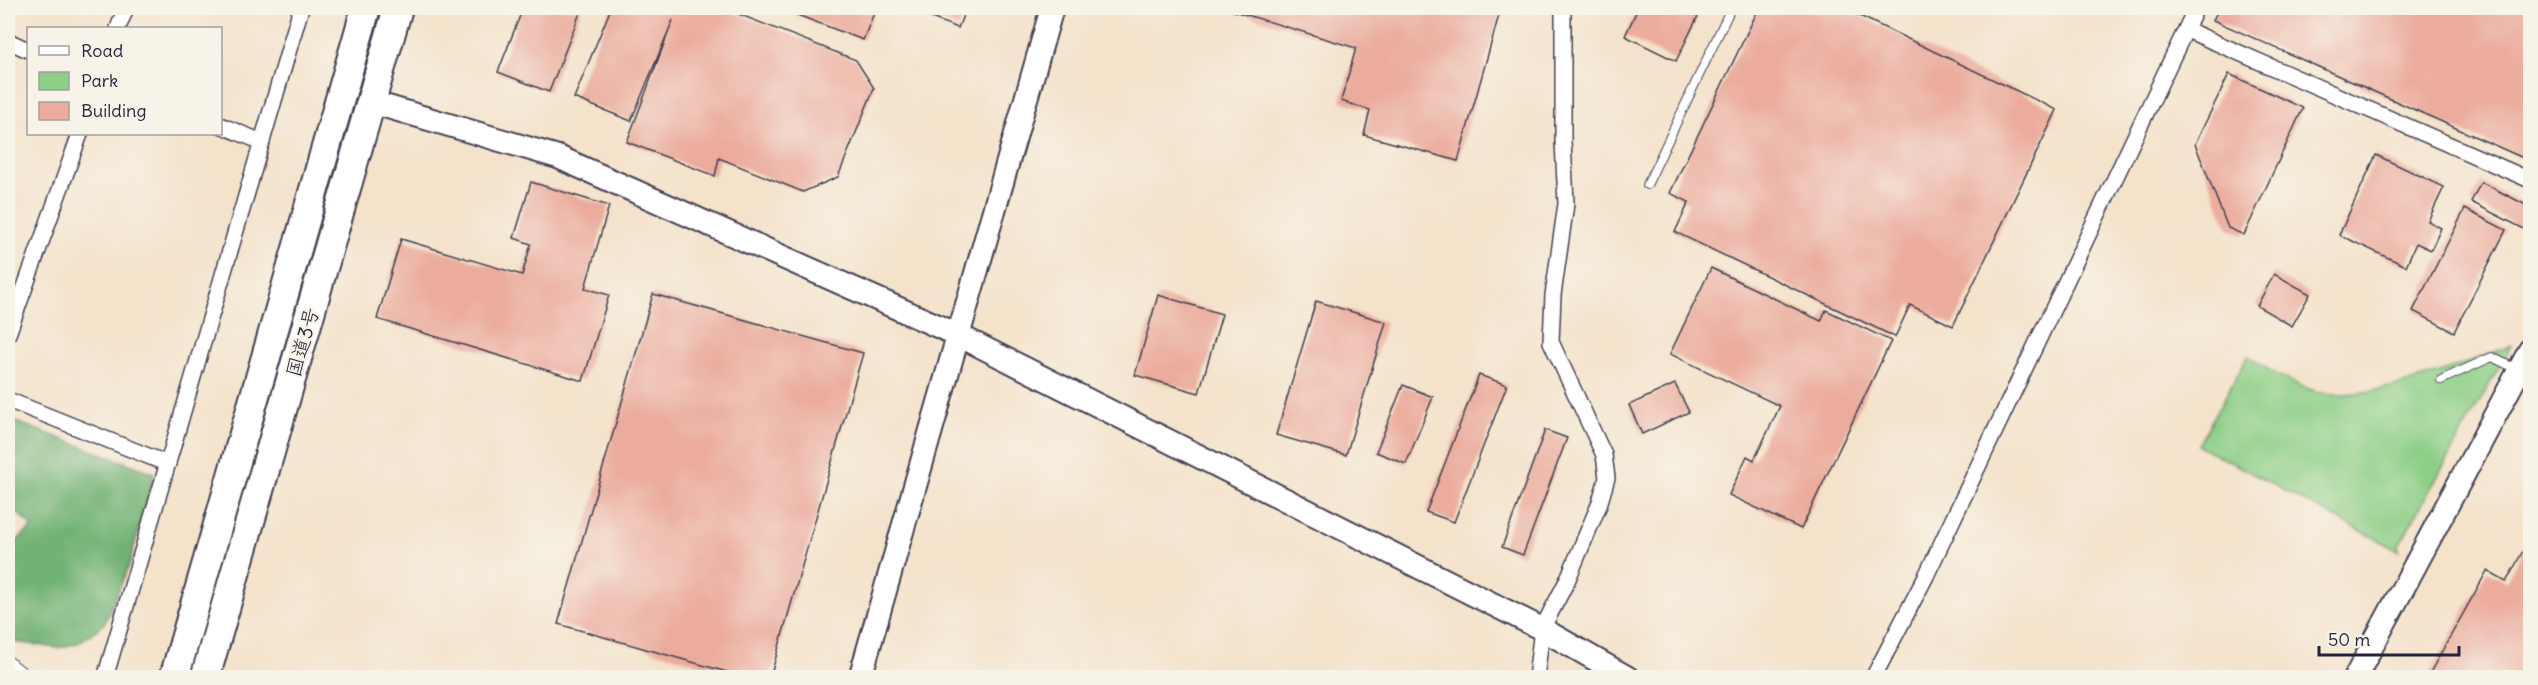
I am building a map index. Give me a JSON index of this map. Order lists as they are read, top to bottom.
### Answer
{
  "streets": {
    "highway": ["国道3号"]
  },
  "legend": ["Road", "Park", "Building"],
  "scale_bar": "50 m"
}
